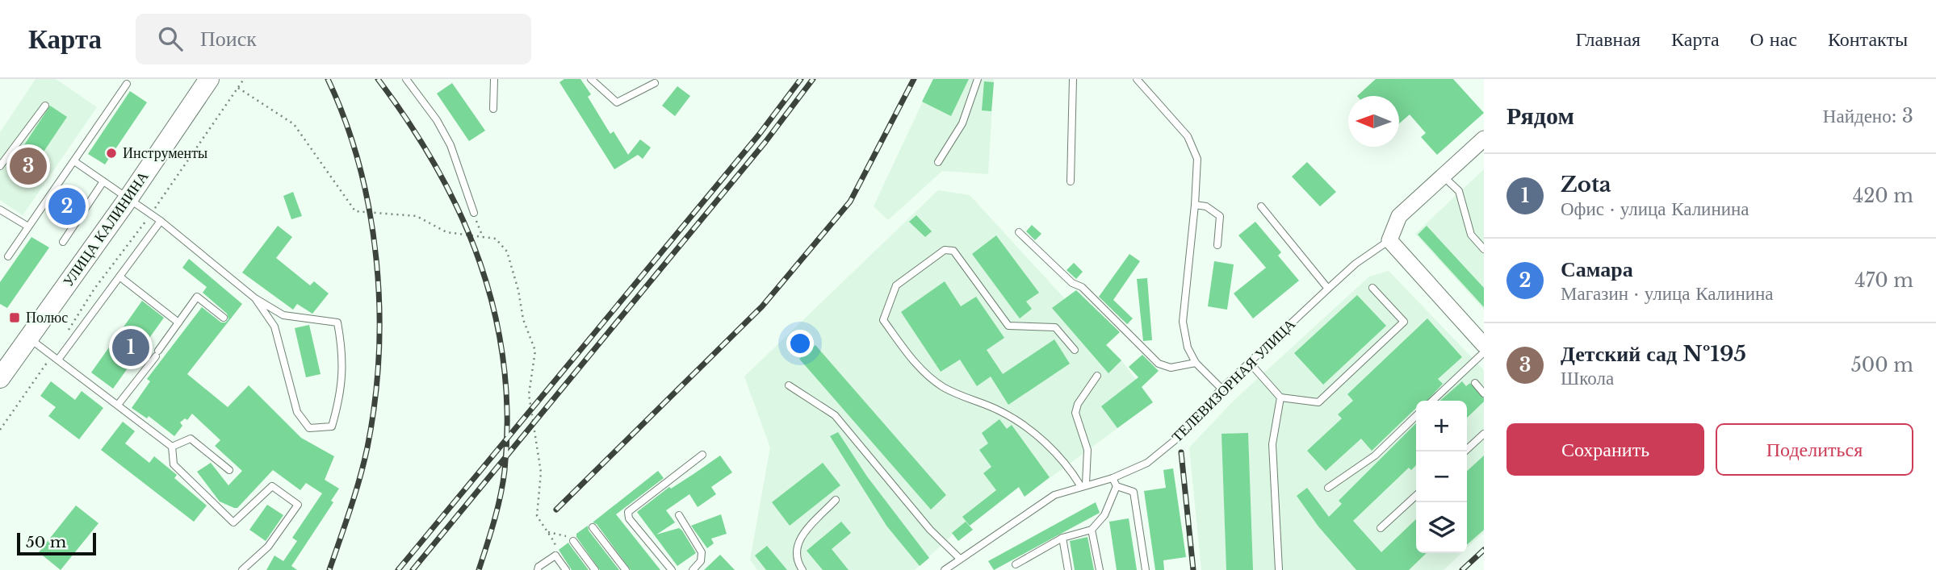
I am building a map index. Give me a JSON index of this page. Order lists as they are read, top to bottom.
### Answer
{
  "streets": {
    "main road": ["УЛИЦА КАЛИНИНА"],
    "street": ["ТЕЛЕВИЗОРНАЯ УЛИЦА"]
  },
  "places": {
    "other": ["Инструменты"],
    "transit": ["Полюс"]
  },
  "scale_bar": "50 m",
  "north": "left",
  "page": {
    "header": "Карта",
    "search": "Поиск",
    "nav": [
      "Главная",
      "Карта",
      "О нас",
      "Контакты"
    ],
    "heading": ["Рядом", "Найдено: 3"],
    "pins": ["3", "2", "1"],
    "list": [
      {
        "mark": "1",
        "name": "Zota",
        "note": "Офис · улица Калинина",
        "value": "420 m"
      },
      {
        "mark": "2",
        "name": "Самара",
        "note": "Магазин · улица Калинина",
        "value": "470 m"
      },
      {
        "mark": "3",
        "name": "Детский сад №195",
        "note": "Школа",
        "value": "500 m"
      }
    ],
    "map_buttons": ["+", "−"],
    "buttons": ["Сохранить", "Поделиться"],
    "scale": "50 m"
  }
}
